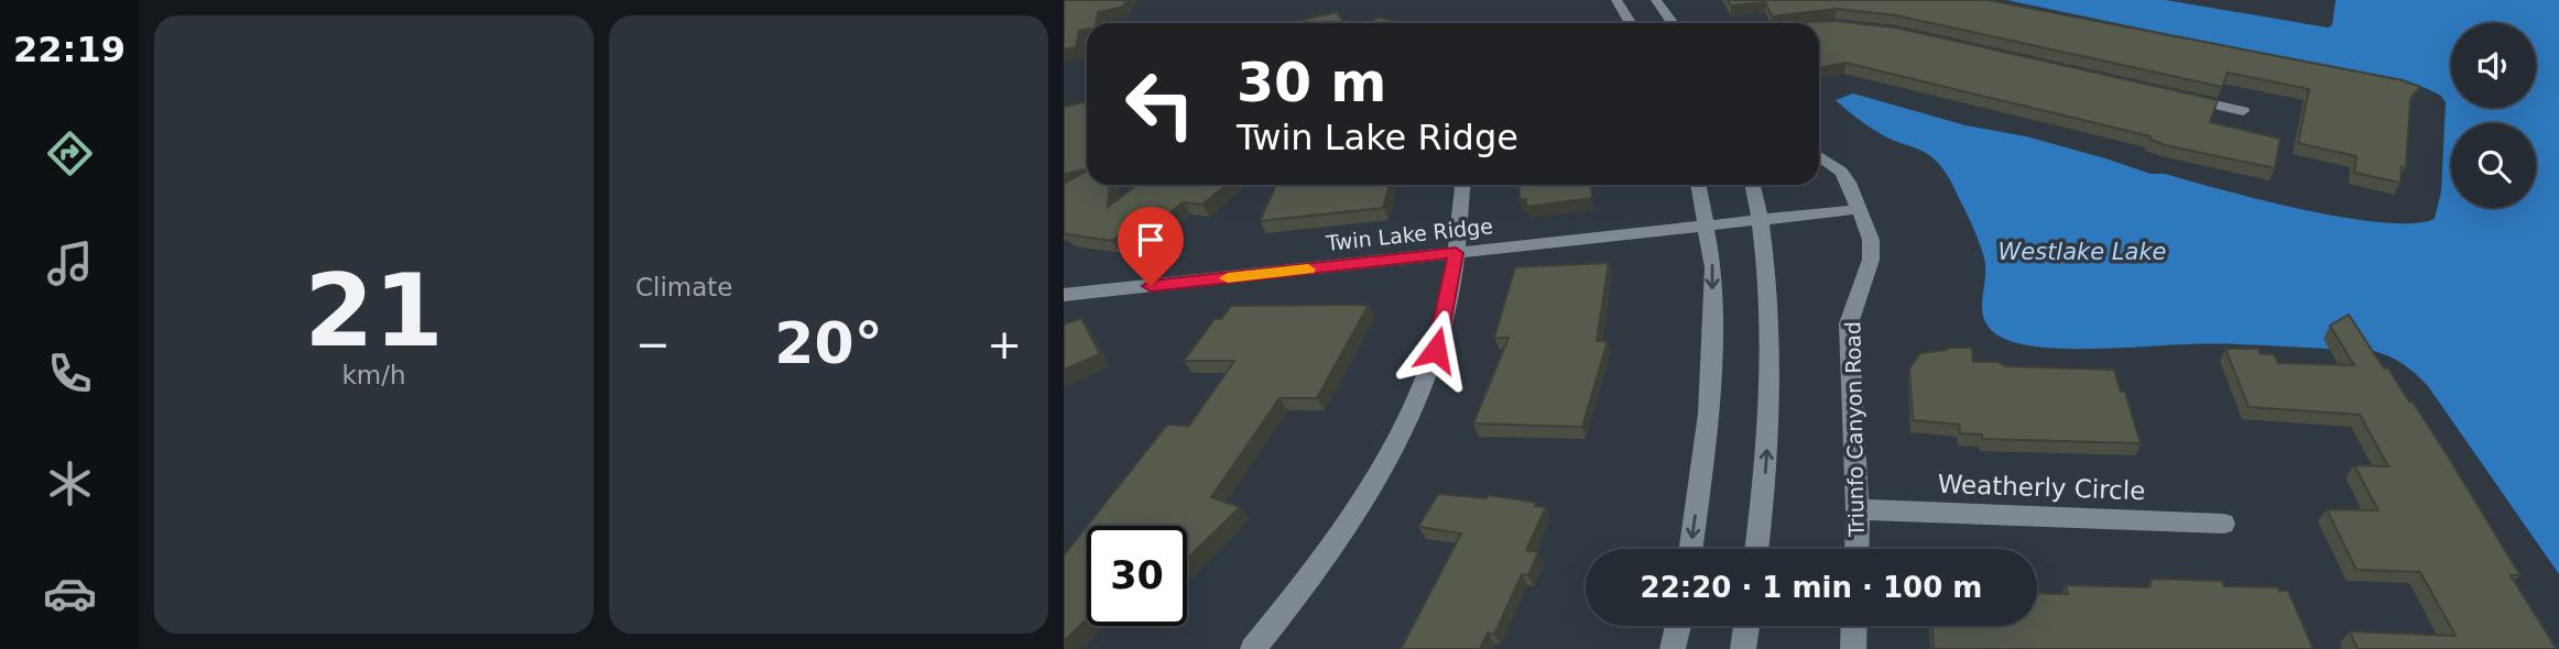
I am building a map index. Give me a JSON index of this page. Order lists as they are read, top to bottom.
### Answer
{
  "streets": {
    "street": ["Twin Lake Ridge", "Triunfo Canyon Road", "Weatherly Circle"]
  },
  "crossings": [
    ["Triunfo Canyon Road", "Weatherly Circle"]
  ],
  "water": ["Westlake Lake"],
  "page": {
    "tabs": "22:19",
    "tile": [
      ["21", "km/h"],
      "Climate"
    ],
    "turn": ["30 m", "Twin Lake Ridge"],
    "heat": ["−", "20°", "+"],
    "limit": "30",
    "trip": "22:20 · 1 min · 100 m"
  }
}
